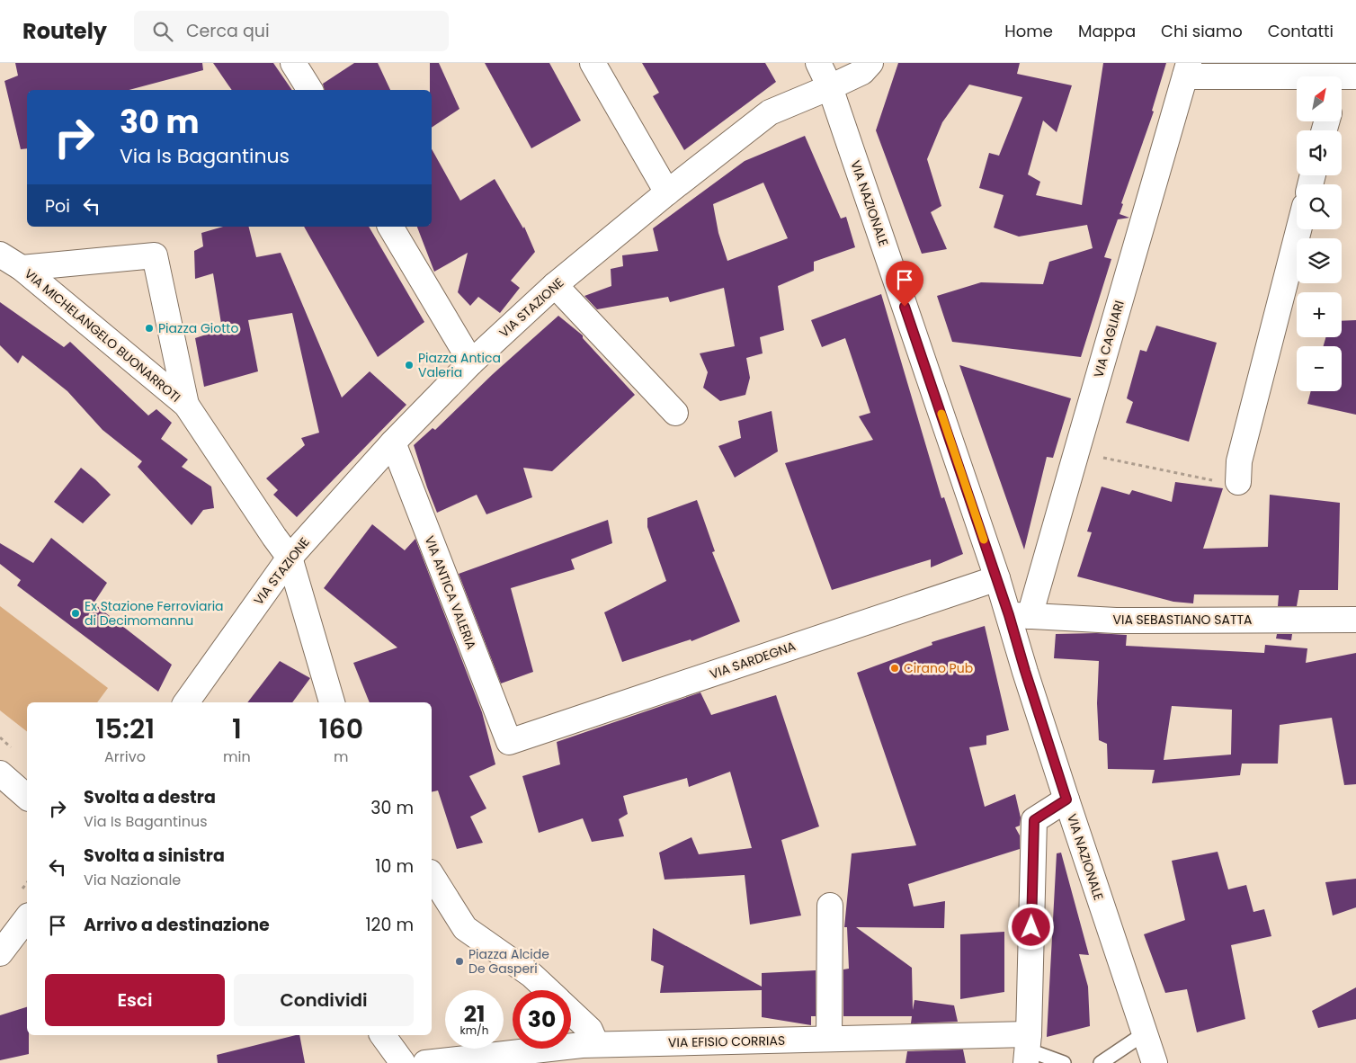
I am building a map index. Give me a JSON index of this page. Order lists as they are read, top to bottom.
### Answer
{
  "streets": {
    "street": [
      "VIA NAZIONALE",
      "VIA STAZIONE",
      "VIA MICHELANGELO BUONARROTI",
      "VIA CAGLIARI",
      "VIA ANTICA VALERIA",
      "VIA SEBASTIANO SATTA",
      "VIA SARDEGNA",
      "VIA EFISIO CORRIAS"
    ]
  },
  "crossings": [
    ["VIA NAZIONALE", "VIA STAZIONE"],
    ["VIA NAZIONALE", "VIA CAGLIARI"],
    ["VIA NAZIONALE", "VIA SEBASTIANO SATTA"],
    ["VIA NAZIONALE", "VIA SARDEGNA"],
    ["VIA STAZIONE", "VIA MICHELANGELO BUONARROTI"],
    ["VIA STAZIONE", "VIA ANTICA VALERIA"],
    ["VIA CAGLIARI", "VIA SEBASTIANO SATTA"],
    ["VIA ANTICA VALERIA", "VIA SARDEGNA"]
  ],
  "places": [
    "Piazza Giotto",
    "Piazza Antica Valeria",
    "Ex Stazione Ferroviaria di Decimomannu",
    "Cirano Pub",
    "Piazza Alcide De Gasperi"
  ],
  "north": "top right",
  "page": {
    "header": "Routely",
    "search": "Cerca qui",
    "nav": [
      "Home",
      "Mappa",
      "Chi siamo",
      "Contatti"
    ],
    "map_buttons": ["+", "−"],
    "turn": ["30 m", "Via Is Bagantinus"],
    "then": "Poi",
    "eta": [
      "15:21",
      "Arrivo",
      "1",
      "min",
      "160",
      "m"
    ],
    "list": [
      {
        "name": "Svolta a destra",
        "note": "Via Is Bagantinus",
        "value": "30 m"
      },
      {
        "name": "Svolta a sinistra",
        "note": "Via Nazionale",
        "value": "10 m"
      },
      {
        "name": "Arrivo a destinazione",
        "value": "120 m"
      }
    ],
    "buttons": ["Esci", "Condividi"],
    "speed": "21 km/h",
    "limit": "30"
  }
}
